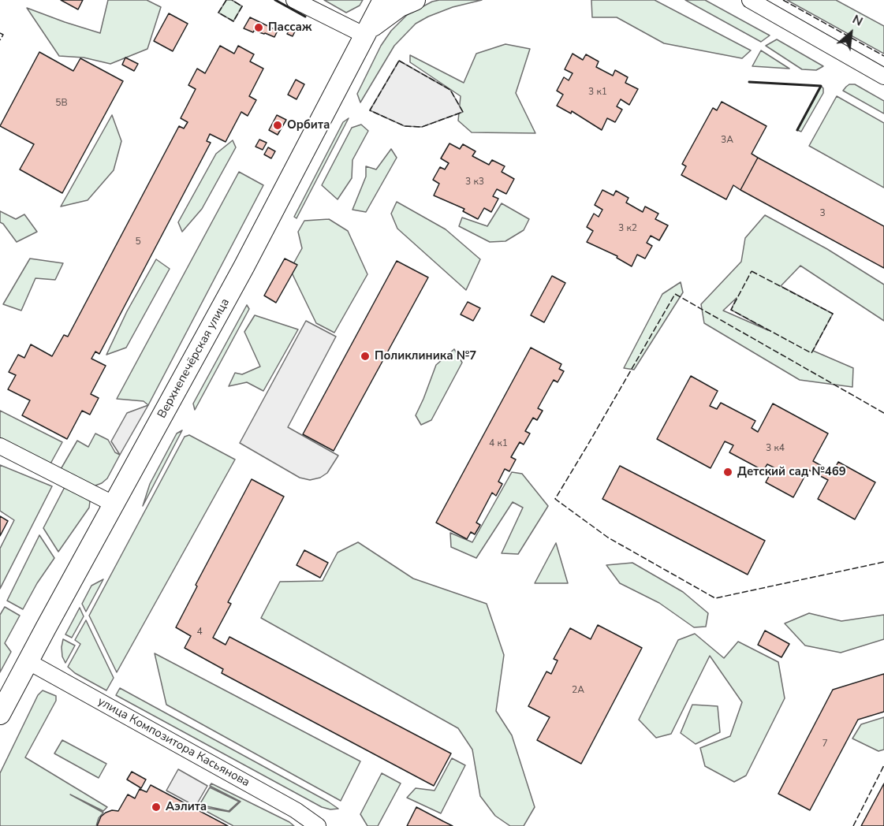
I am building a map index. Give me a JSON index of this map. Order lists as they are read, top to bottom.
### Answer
{
  "streets": {
    "street": ["Верхнепечёрская улица", "улица Композитора Касьянова"]
  },
  "crossings": [
    ["Верхнепечёрская улица", "улица Композитора Касьянова"]
  ],
  "places": [
    "Пассаж",
    "Орбита",
    "Поликлиника №7",
    "Детский сад №469",
    "Аэлита"
  ],
  "house_numbers": [
    "3 к1",
    "5В",
    "3А",
    "3 к3",
    "3",
    "3 к2",
    "5",
    "4 к1",
    "3 к4",
    "4",
    "2А",
    "7"
  ],
  "north": "top right"
}
